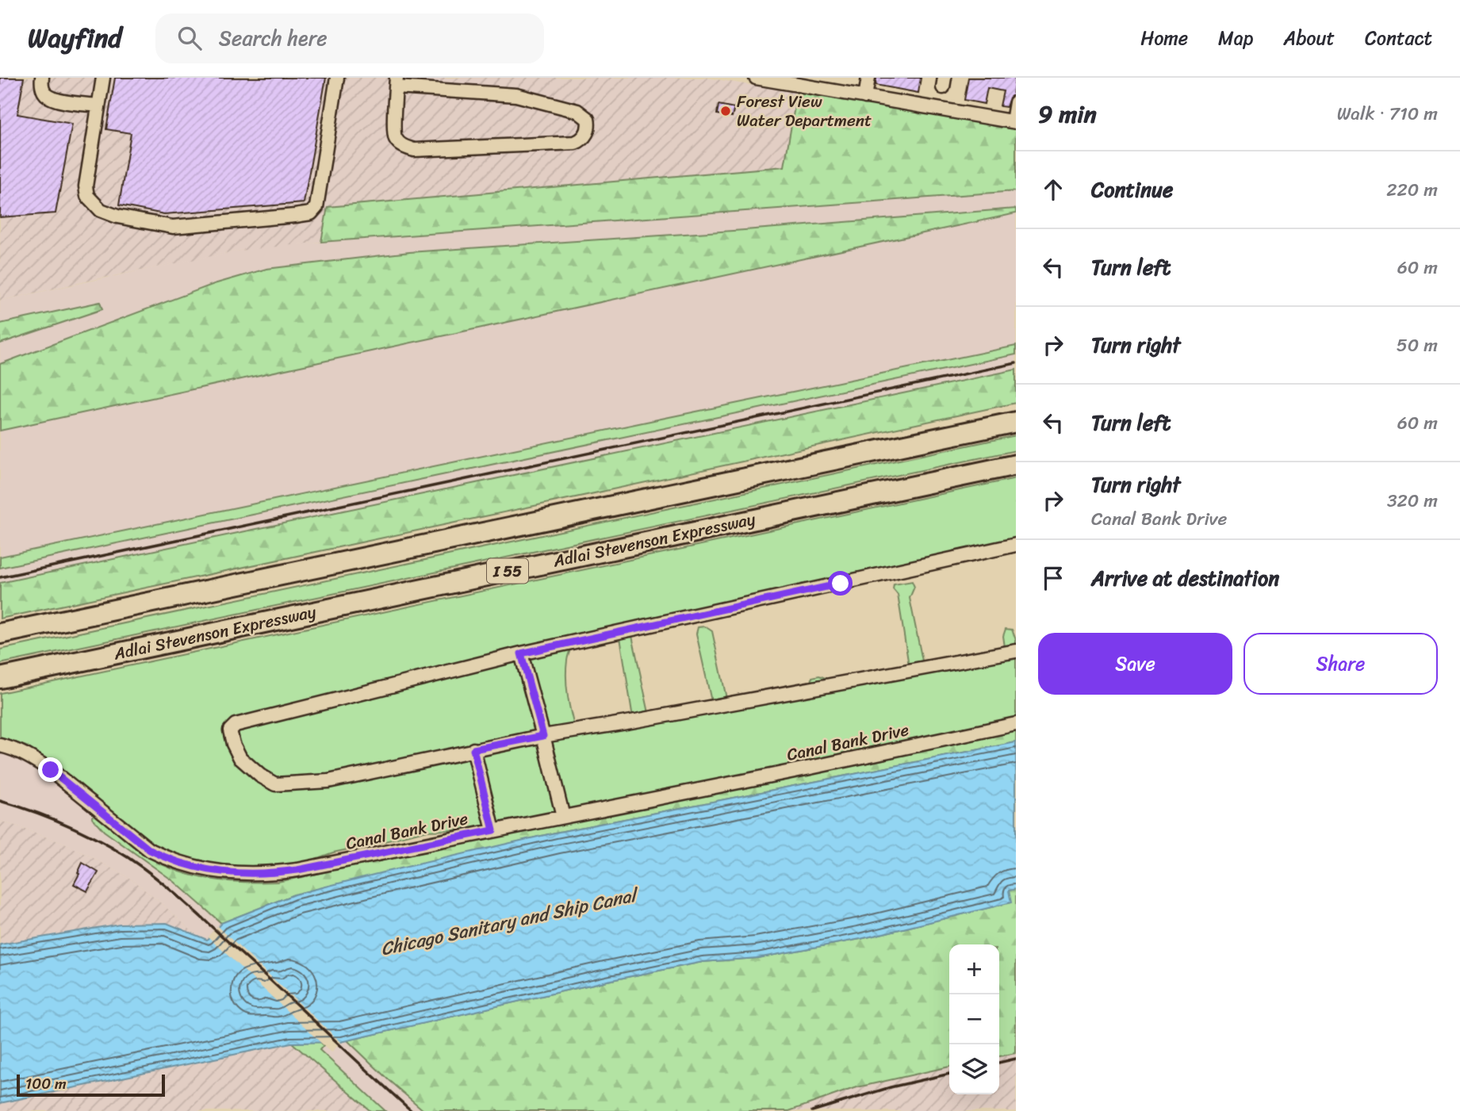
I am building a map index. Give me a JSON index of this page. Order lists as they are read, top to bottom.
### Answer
{
  "streets": {
    "highway": ["Adlai Stevenson Expressway", "I 55"],
    "street": ["Canal Bank Drive"]
  },
  "water": ["Chicago Sanitary and Ship Canal"],
  "places": ["Forest View Water Department"],
  "scale_bar": "100 m",
  "page": {
    "header": "Wayfind",
    "search": "Search here",
    "nav": [
      "Home",
      "Map",
      "About",
      "Contact"
    ],
    "heading": ["9 min", "Walk · 710 m"],
    "list": [
      ["Continue", "220 m"],
      ["Turn left", "60 m"],
      ["Turn right", "50 m"],
      ["Turn left", "60 m"],
      ["Turn right", "Canal Bank Drive", "320 m"],
      "Arrive at destination"
    ],
    "buttons": ["Save", "Share"],
    "map_buttons": ["+", "−"],
    "scale": "100 m"
  }
}
